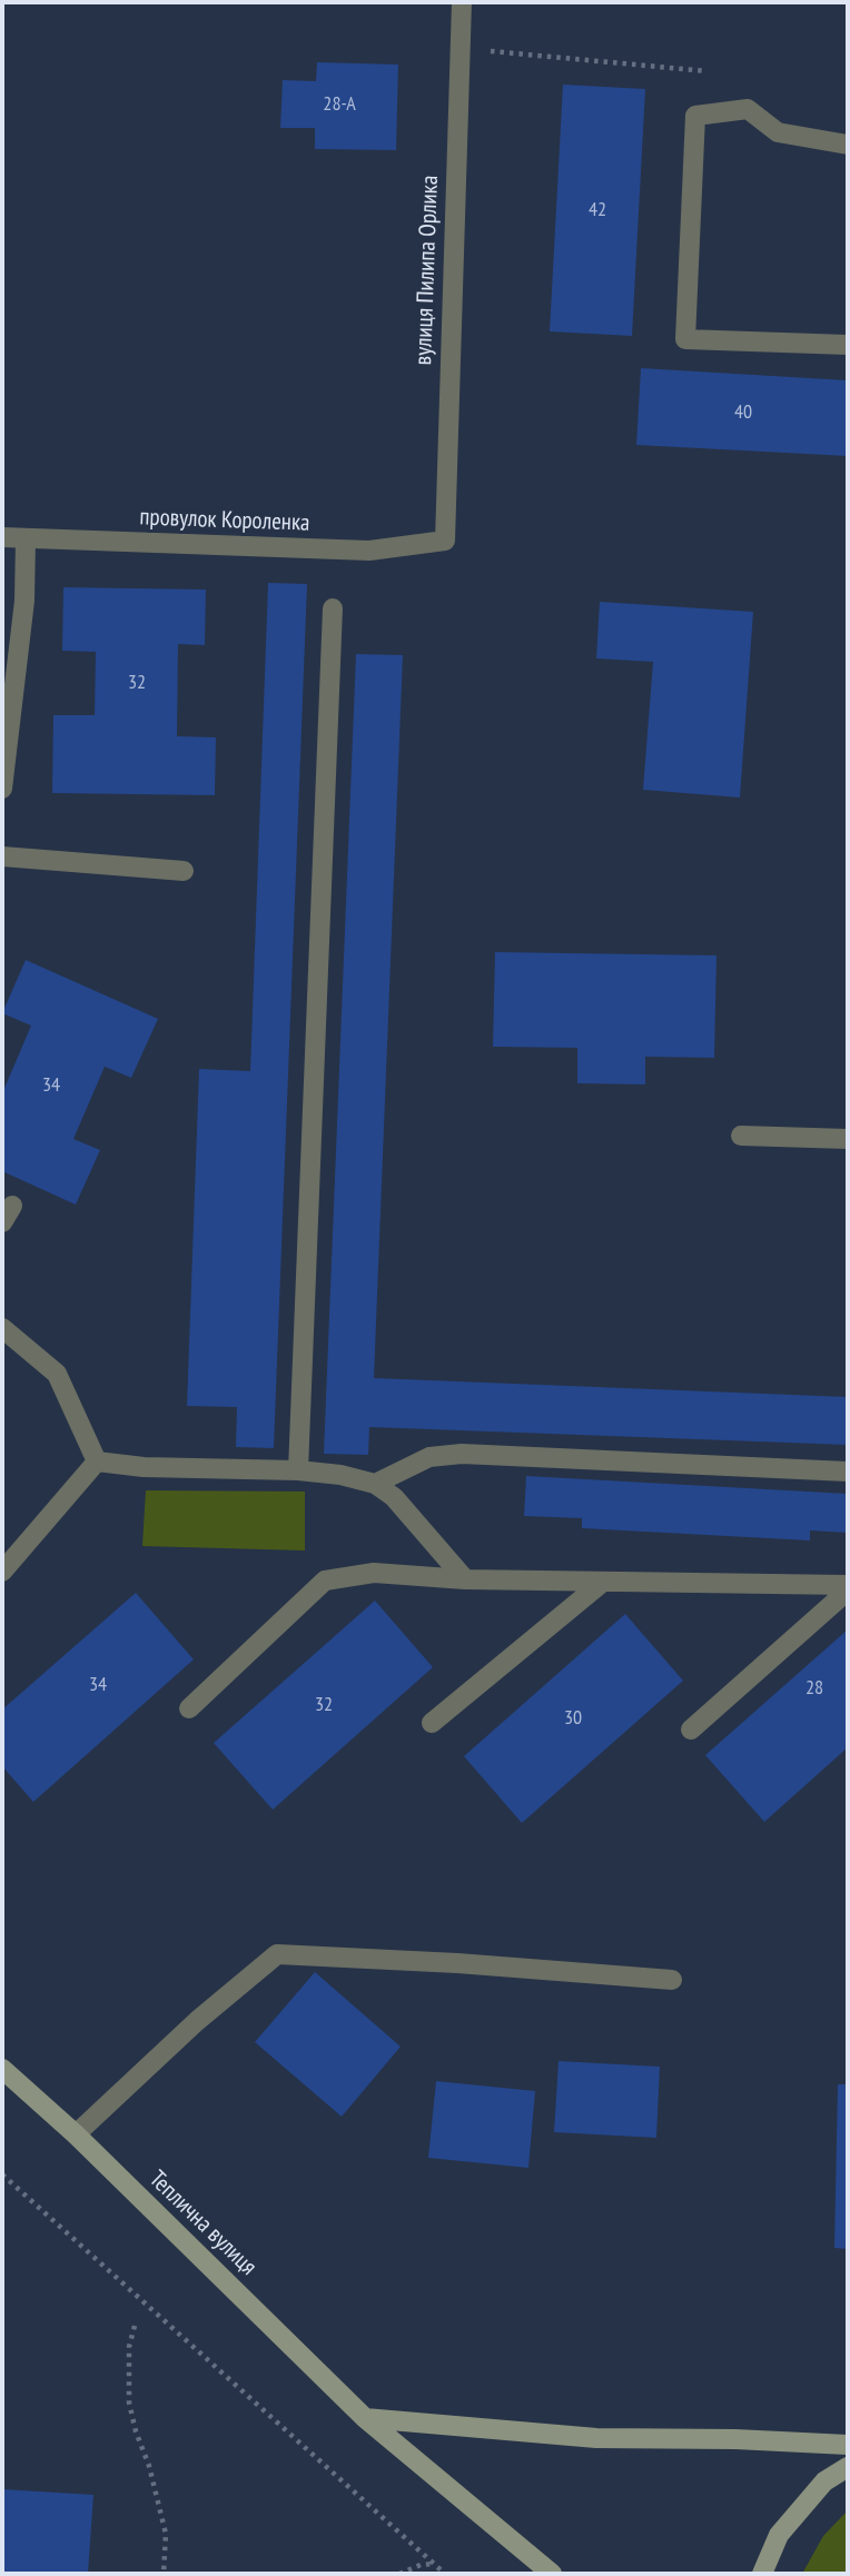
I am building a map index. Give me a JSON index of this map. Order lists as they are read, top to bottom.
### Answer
{
  "streets": {
    "main road": ["Теплична вулиця"],
    "street": ["вулиця Пилипа Орлика", "провулок Короленка"]
  },
  "crossings": [
    ["вулиця Пилипа Орлика", "провулок Короленка"]
  ],
  "house_numbers": [
    "28-А",
    "42",
    "40",
    "32",
    "34",
    "34",
    "28",
    "32",
    "30"
  ]
}
